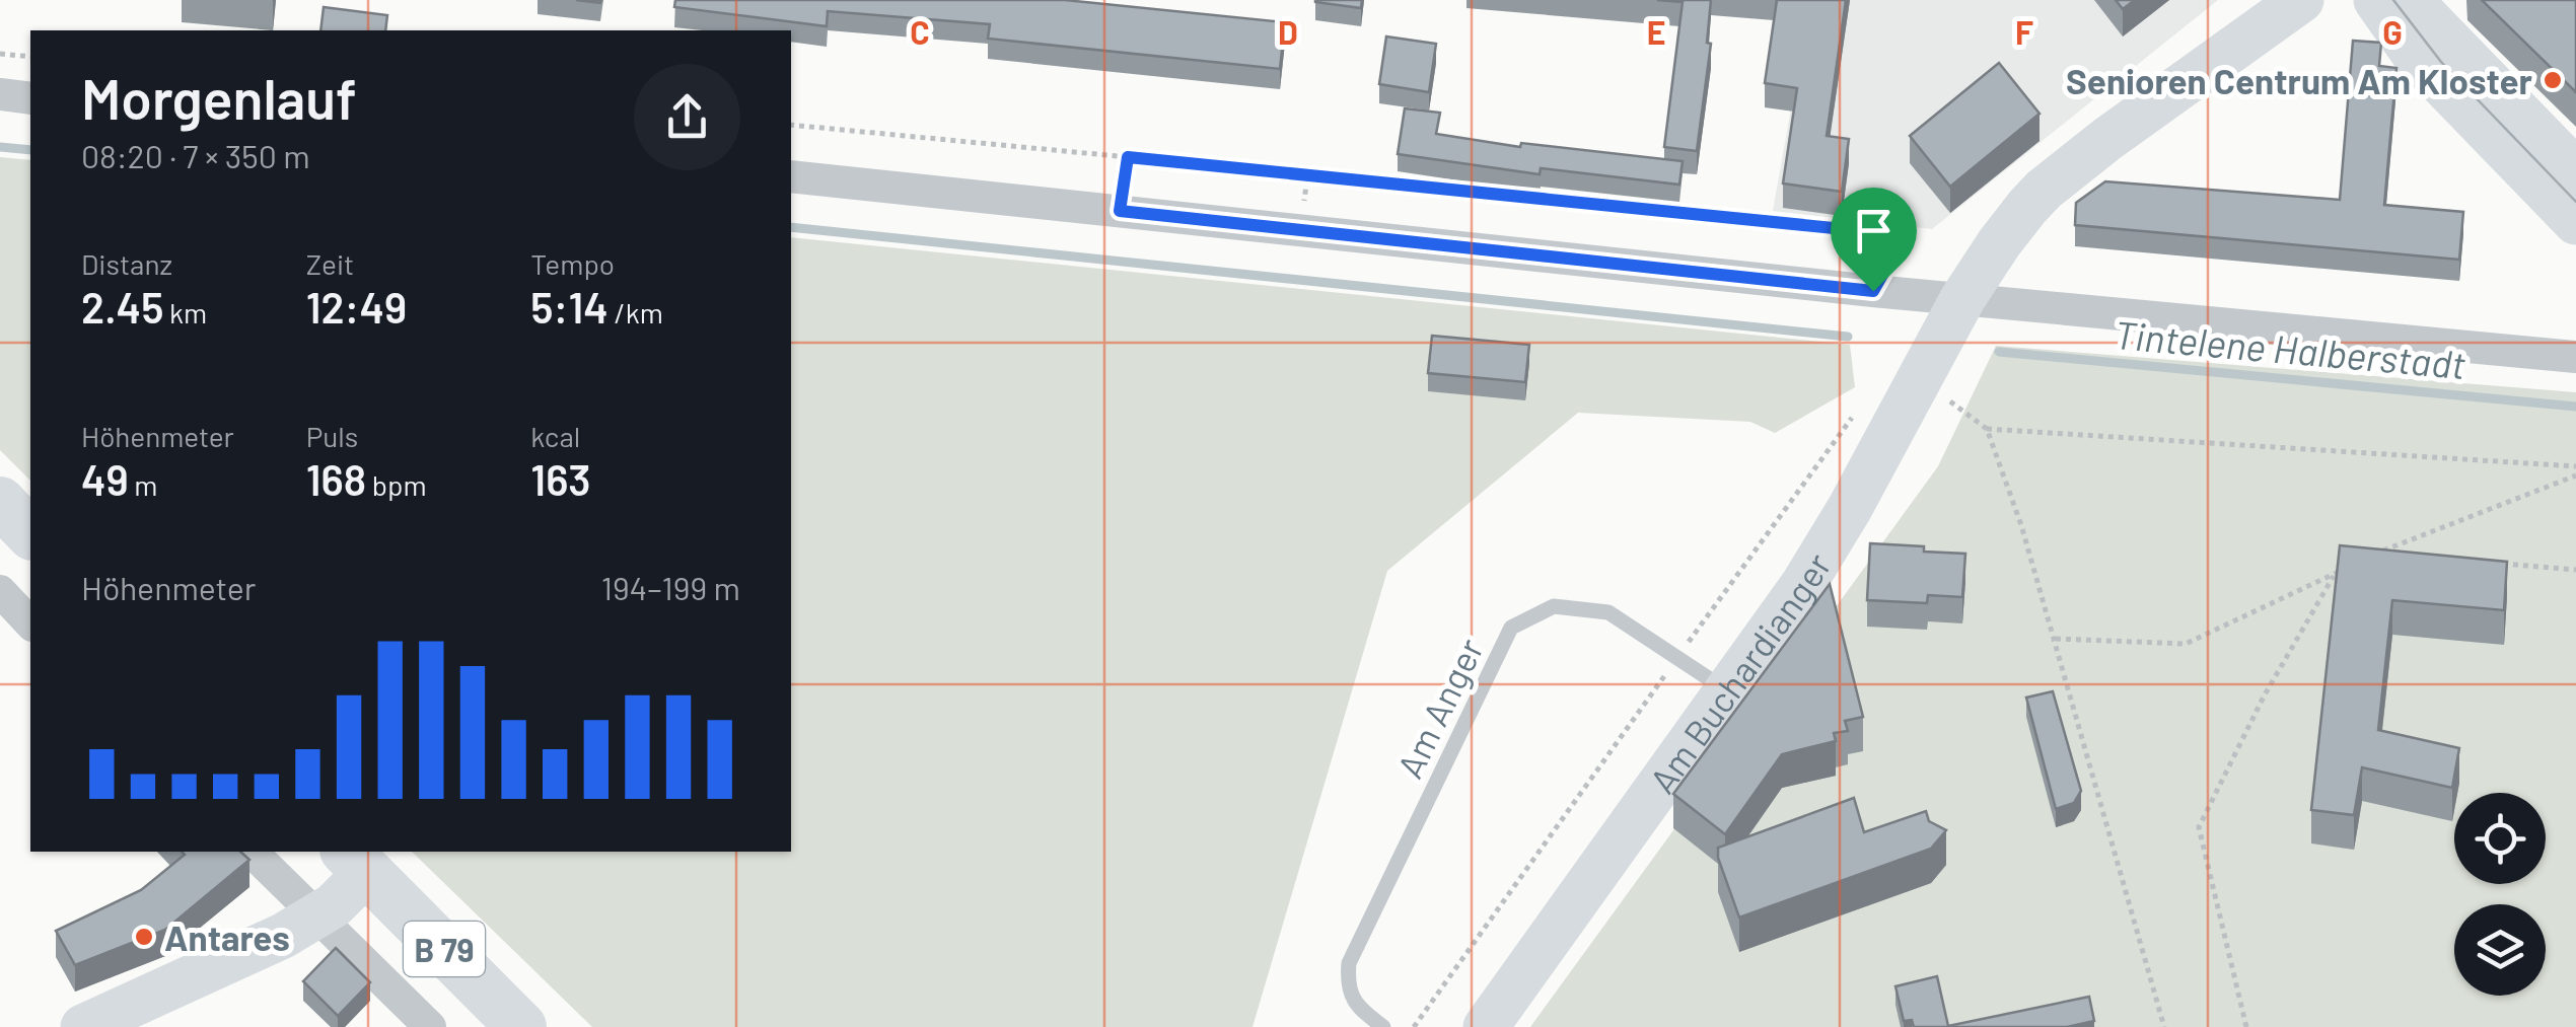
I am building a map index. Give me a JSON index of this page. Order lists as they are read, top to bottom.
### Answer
{
  "streets": {
    "main road": ["Am Buchardianger", "B 79"],
    "lane": ["Am Anger"]
  },
  "crossings": [
    ["Am Buchardianger", "Am Anger"]
  ],
  "water": ["Tintelene Halberstadt"],
  "places": ["Senioren Centrum Am Kloster", "Antares"],
  "page": {
    "heading": ["Morgenlauf", "08:20 · 7 × 350 m"],
    "stats": [
      ["Distanz", "2.45 km"],
      ["Zeit", "12:49"],
      ["Tempo", "5:14 /km"],
      ["Höhenmeter", "49 m"],
      ["Puls", "168 bpm"],
      ["kcal", "163"]
    ],
    "chart": ["Höhenmeter", "194–199 m"]
  },
  "grid": {
    "columns": [
      "C",
      "D",
      "E",
      "F",
      "G"
    ]
  }
}
